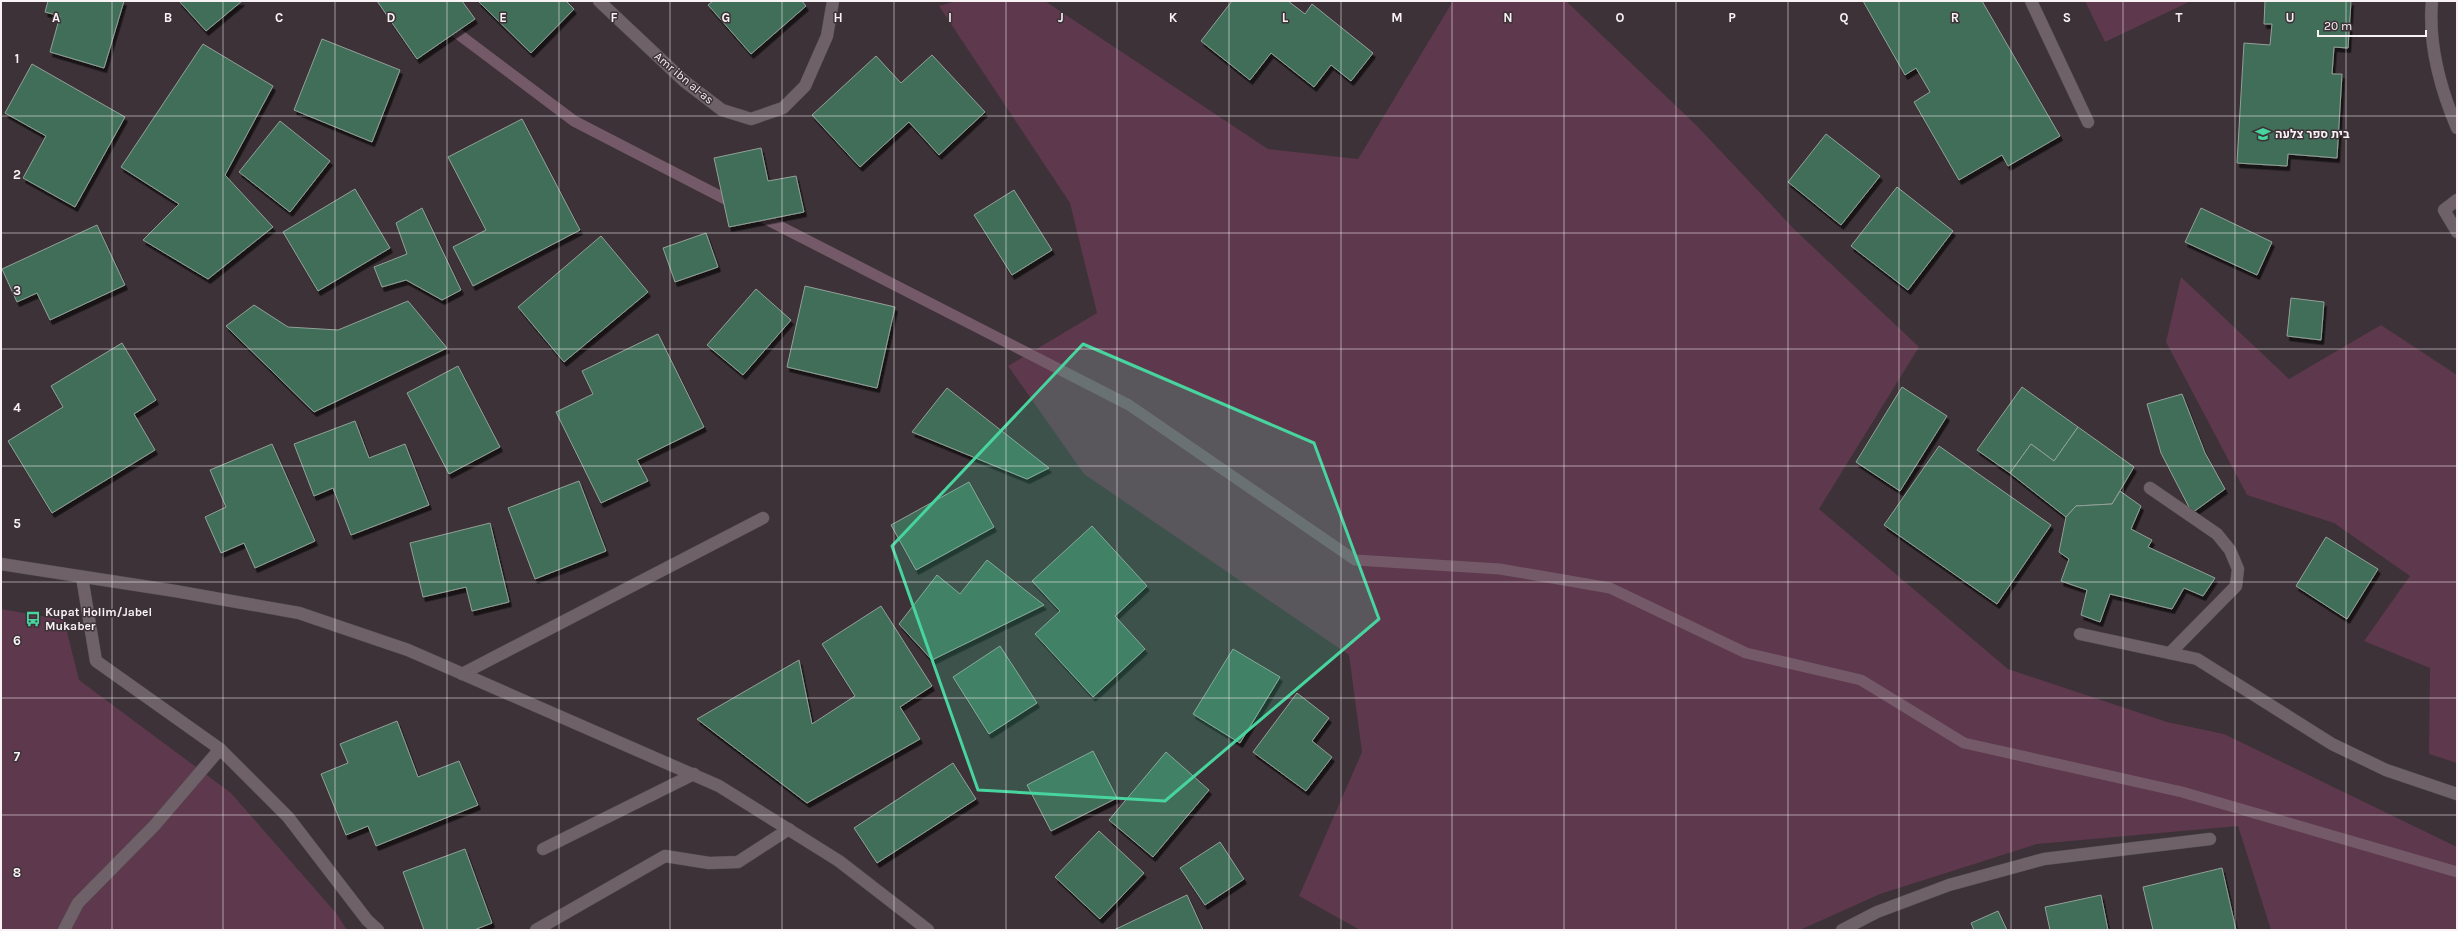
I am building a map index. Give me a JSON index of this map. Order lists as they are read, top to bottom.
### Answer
{
  "streets": {
    "street": ["Amr ibn al-as"]
  },
  "places": {
    "school or university": ["בית ספר צלעה"],
    "bus stop": ["Kupat Holim/Jabel Mukaber"]
  },
  "scale_bar": "20 m",
  "grid": {
    "columns": [
      "A",
      "B",
      "C",
      "D",
      "E",
      "F",
      "G",
      "H",
      "I",
      "J",
      "K",
      "L",
      "M",
      "N",
      "O",
      "P",
      "Q",
      "R",
      "S",
      "T",
      "U"
    ],
    "rows": [
      "1",
      "2",
      "3",
      "4",
      "5",
      "6",
      "7",
      "8"
    ]
  }
}
